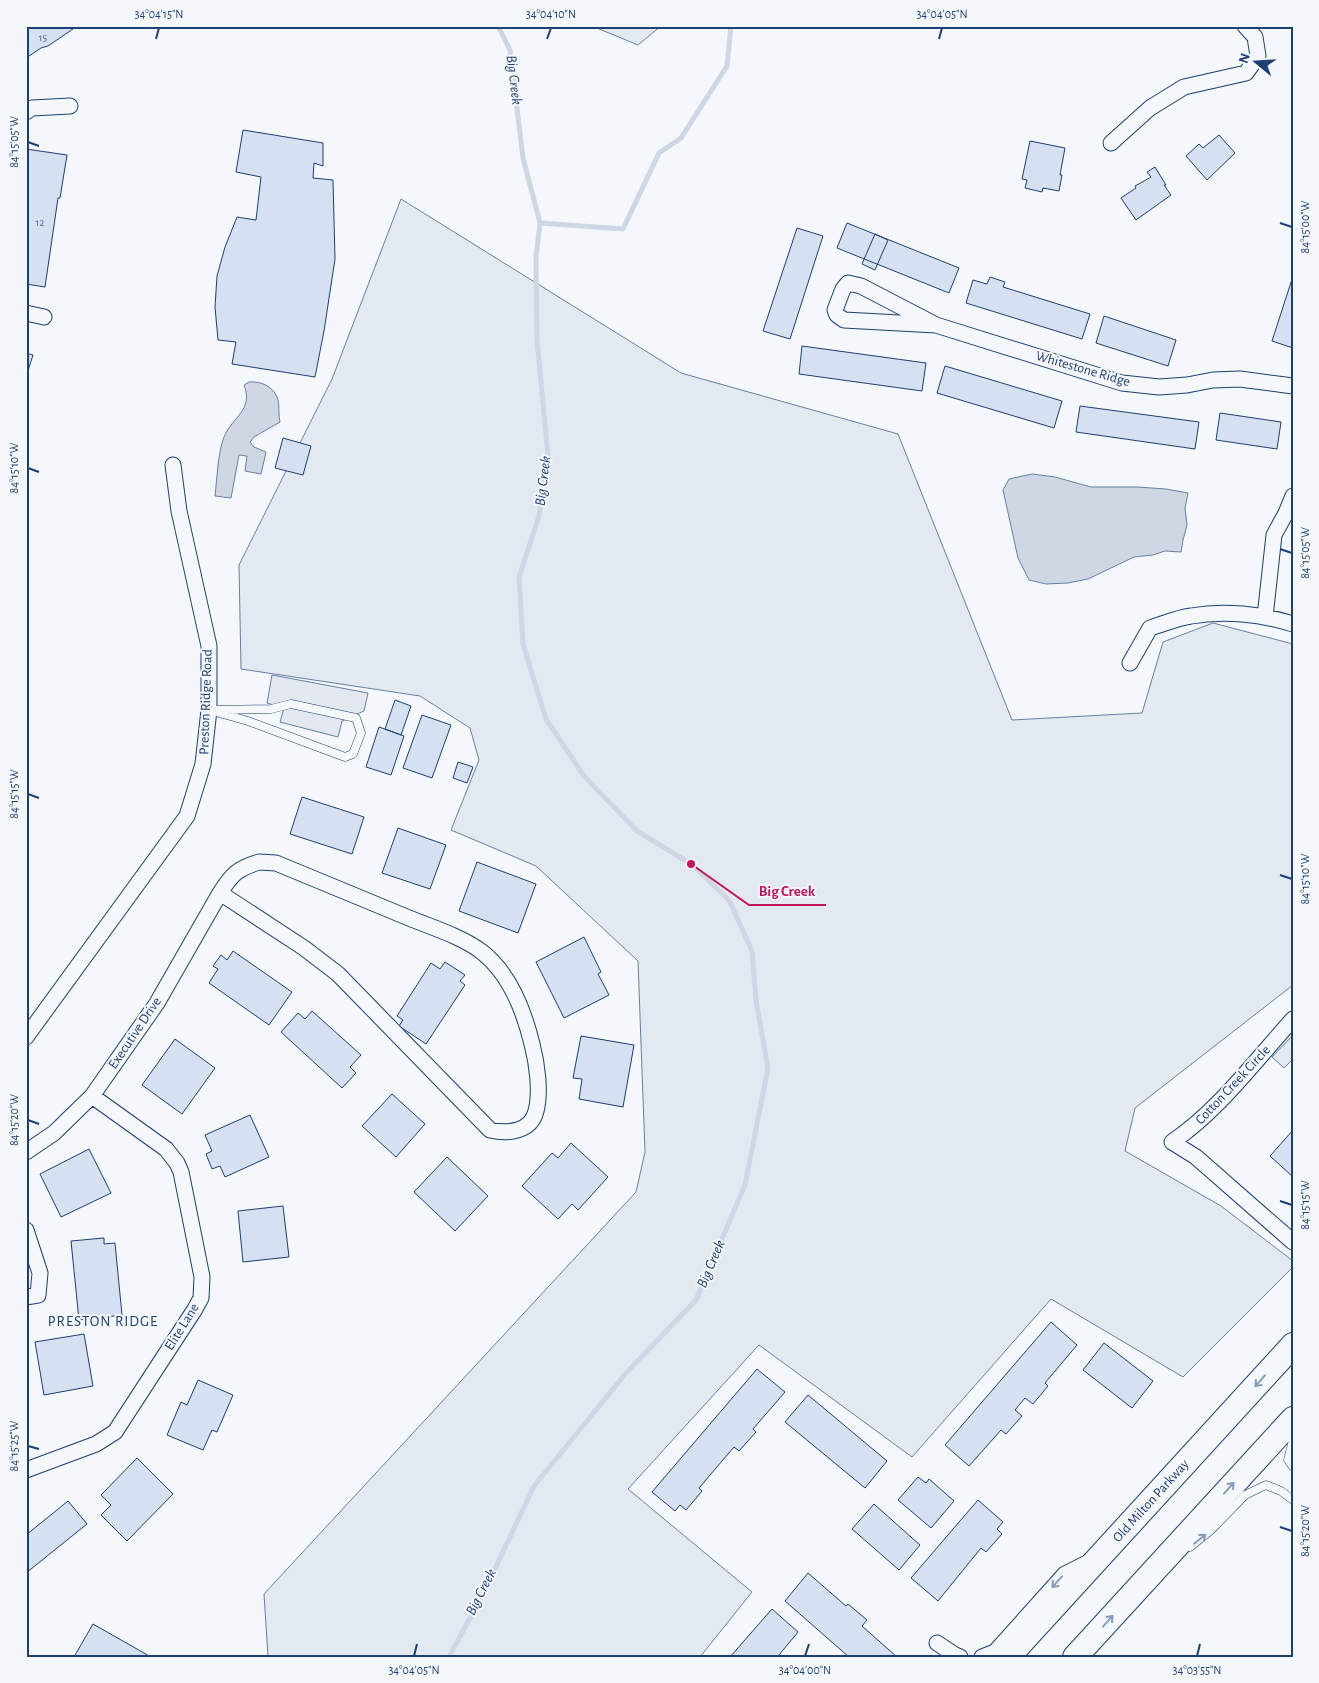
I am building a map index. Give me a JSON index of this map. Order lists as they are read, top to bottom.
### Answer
{
  "streets": {
    "highway": ["Old Milton Parkway"],
    "street": [
      "Whitestone Ridge",
      "Preston Ridge Road",
      "Executive Drive",
      "Cotton Creek Circle",
      "Elite Lane"
    ]
  },
  "crossings": [
    ["Executive Drive", "Elite Lane"]
  ],
  "districts": ["PRESTON RIDGE"],
  "water": ["Big Creek"],
  "places": ["Big Creek"],
  "house_numbers": ["15", "12"],
  "north": "left",
  "coordinates": [
    "34°04'15\"N",
    "34°04'10\"N",
    "34°04'05\"N",
    "84°15'05\"W",
    "84°15'00\"W",
    "84°15'10\"W",
    "84°15'15\"W",
    "84°15'20\"W",
    "84°15'25\"W",
    "34°04'00\"N",
    "34°03'55\"N"
  ]
}
